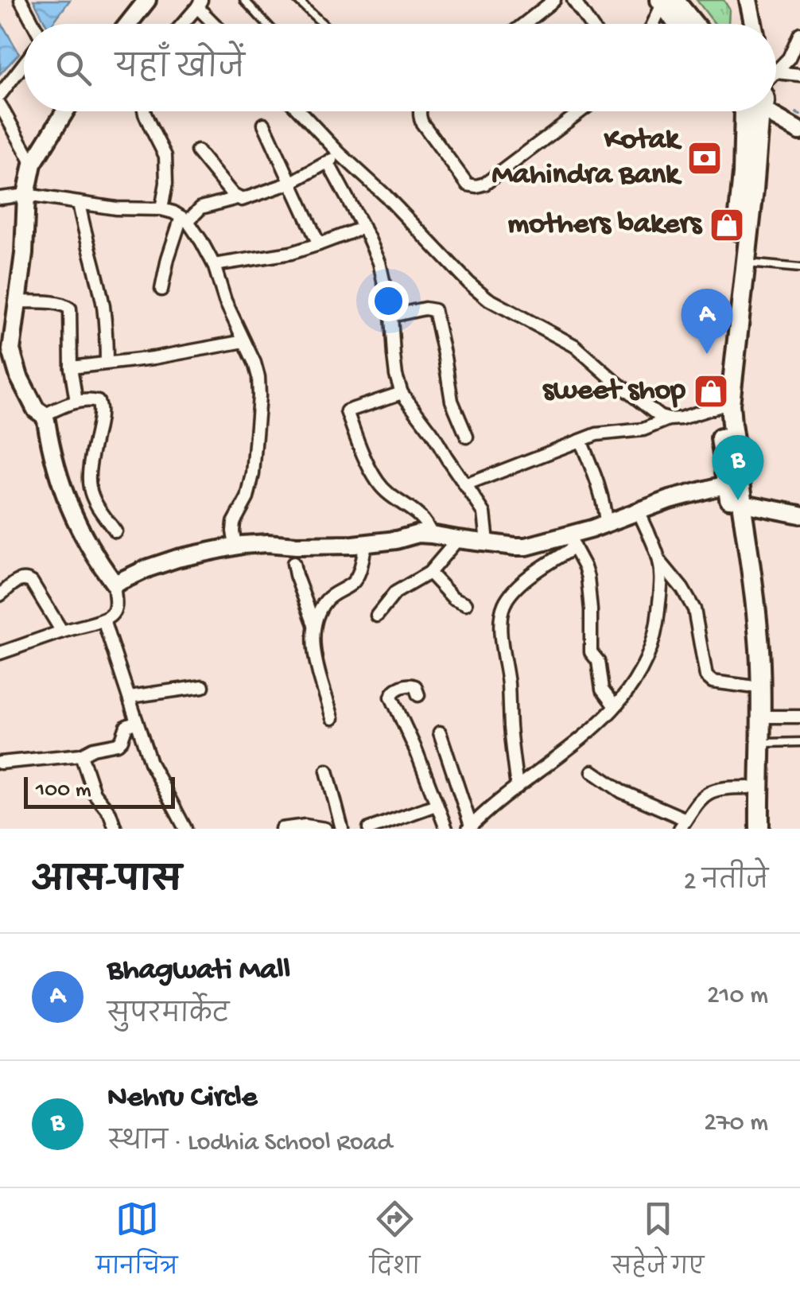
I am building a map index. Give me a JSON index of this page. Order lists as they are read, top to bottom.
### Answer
{
  "places": {
    "bank": ["Kotak Mahindra Bank"],
    "shop": ["mothers bakers", "sweet shop"]
  },
  "scale_bar": "100 m",
  "page": {
    "search": "यहाँ खोजें",
    "pins": ["A", "B"],
    "scale": "100 m",
    "heading": ["आस-पास", "2 नतीजे"],
    "list": [
      {
        "mark": "A",
        "name": "Bhagwati Mall",
        "note": "सुपरमार्केट",
        "value": "210 m"
      },
      {
        "mark": "B",
        "name": "Nehru Circle",
        "note": "स्थान · Lodhia School Road",
        "value": "270 m"
      }
    ],
    "nav": ["मानचित्र", "दिशा", "सहेजे गए"]
  }
}
